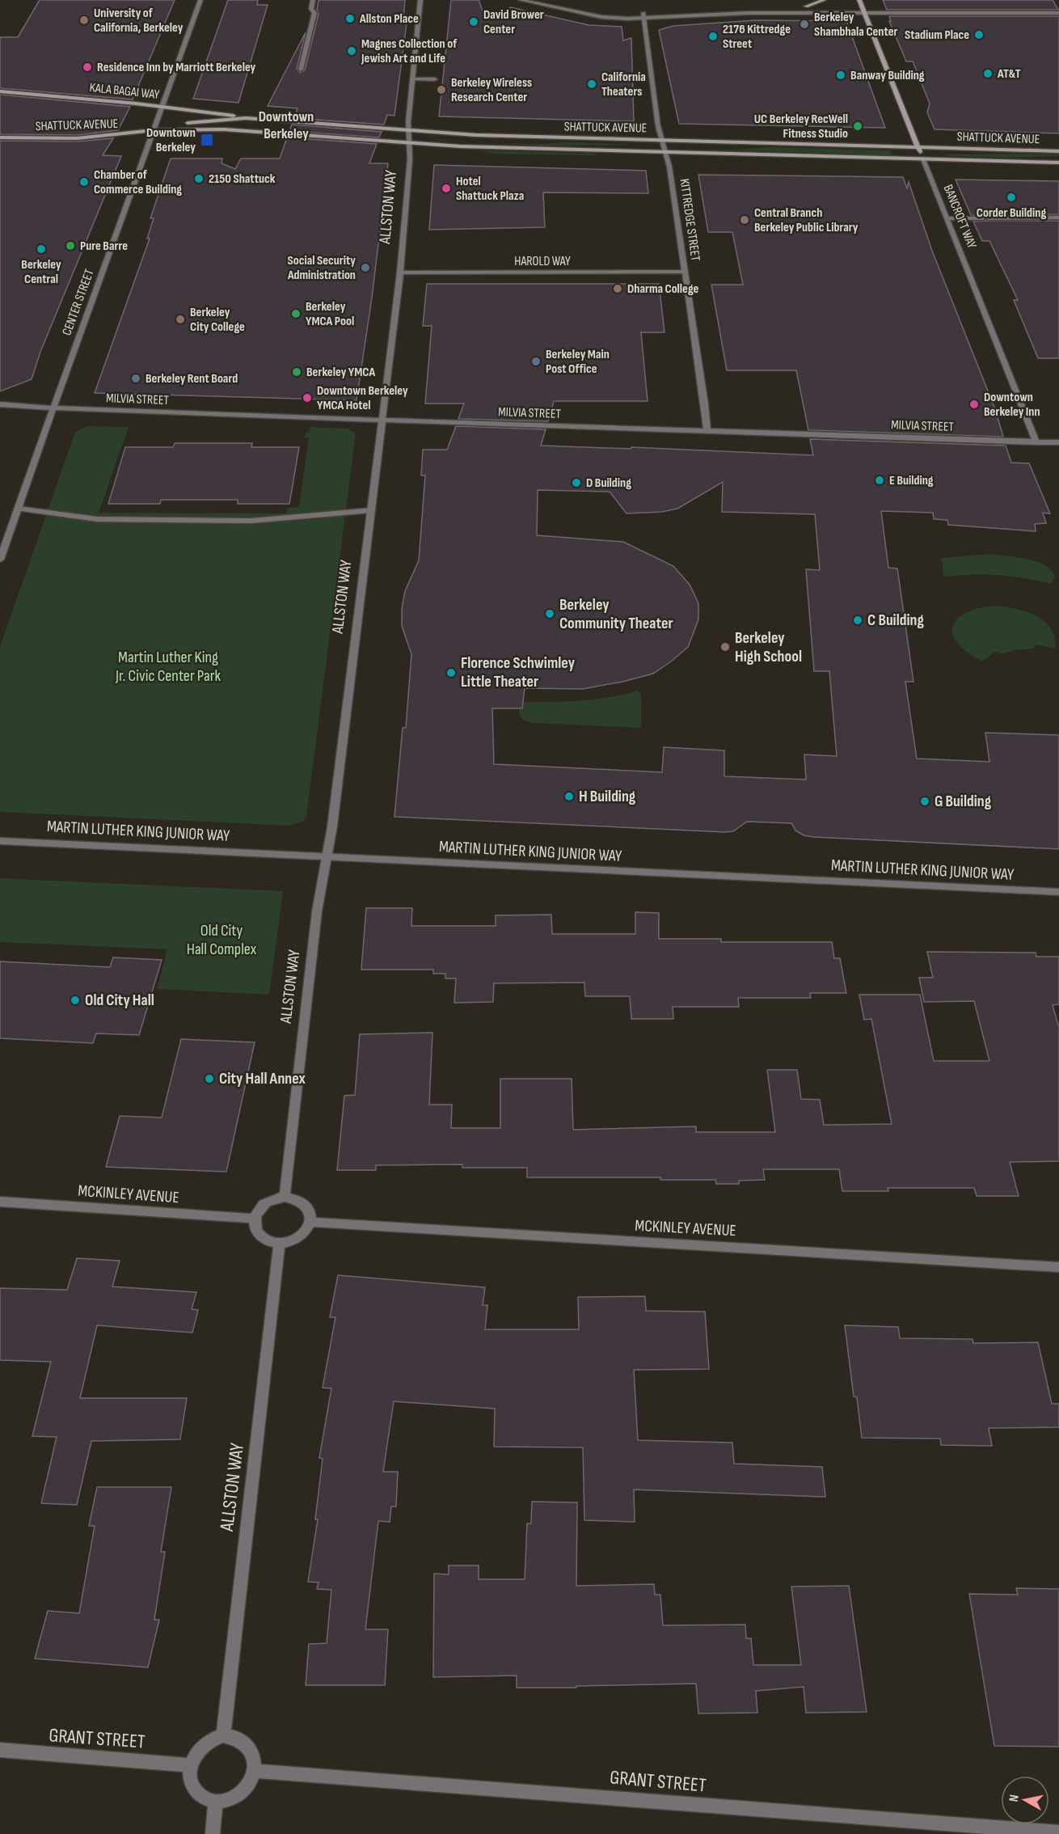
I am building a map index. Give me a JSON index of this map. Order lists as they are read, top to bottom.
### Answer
{
  "streets": {
    "main road": ["KALA BAGAI WAY", "SHATTUCK AVENUE", "BANCROFT WAY"],
    "street": [
      "ALLSTON WAY",
      "KITTREDGE STREET",
      "HAROLD WAY",
      "CENTER STREET",
      "MILVIA STREET",
      "MARTIN LUTHER KING JUNIOR WAY",
      "MCKINLEY AVENUE",
      "GRANT STREET"
    ]
  },
  "crossings": [
    ["KALA BAGAI WAY", "SHATTUCK AVENUE"],
    ["KALA BAGAI WAY", "CENTER STREET"],
    ["SHATTUCK AVENUE", "ALLSTON WAY"],
    ["SHATTUCK AVENUE", "BANCROFT WAY"],
    ["SHATTUCK AVENUE", "KITTREDGE STREET"],
    ["SHATTUCK AVENUE", "CENTER STREET"],
    ["ALLSTON WAY", "HAROLD WAY"],
    ["ALLSTON WAY", "MILVIA STREET"],
    ["ALLSTON WAY", "MARTIN LUTHER KING JUNIOR WAY"],
    ["ALLSTON WAY", "MCKINLEY AVENUE"],
    ["ALLSTON WAY", "GRANT STREET"],
    ["BANCROFT WAY", "MILVIA STREET"],
    ["KITTREDGE STREET", "HAROLD WAY"],
    ["KITTREDGE STREET", "MILVIA STREET"],
    ["CENTER STREET", "MILVIA STREET"]
  ],
  "districts": ["Downtown Berkeley"],
  "parks": ["Martin Luther King Jr. Civic Center Park", "Old City Hall Complex"],
  "places": {
    "other": [
      "Allston Place",
      "University of California, Berkeley",
      "David Brower Center",
      "Berkeley Shambhala Center",
      "Stadium Place",
      "2176 Kittredge Street",
      "Magnes Collection of Jewish Art and Life",
      "Residence Inn by Marriott Berkeley",
      "AT&T",
      "Banway Building",
      "California Theaters",
      "Berkeley Wireless Research Center",
      "UC Berkeley RecWell Fitness Studio",
      "2150 Shattuck",
      "Chamber of Commerce Building",
      "Hotel Shattuck Plaza",
      "Corder Building",
      "Central Branch Berkeley Public Library",
      "Pure Barre",
      "Berkeley Central",
      "Social Security Administration",
      "Dharma College",
      "Berkeley YMCA Pool",
      "Berkeley City College",
      "Berkeley Main Post Office",
      "Berkeley YMCA",
      "Berkeley Rent Board",
      "Downtown Berkeley YMCA Hotel",
      "Downtown Berkeley Inn",
      "E Building",
      "D Building",
      "Berkeley Community Theater",
      "C Building",
      "Berkeley High School",
      "Florence Schwimley Little Theater",
      "H Building",
      "G Building",
      "Old City Hall",
      "City Hall Annex"
    ],
    "transit": ["Downtown Berkeley"]
  },
  "north": "left"
}
